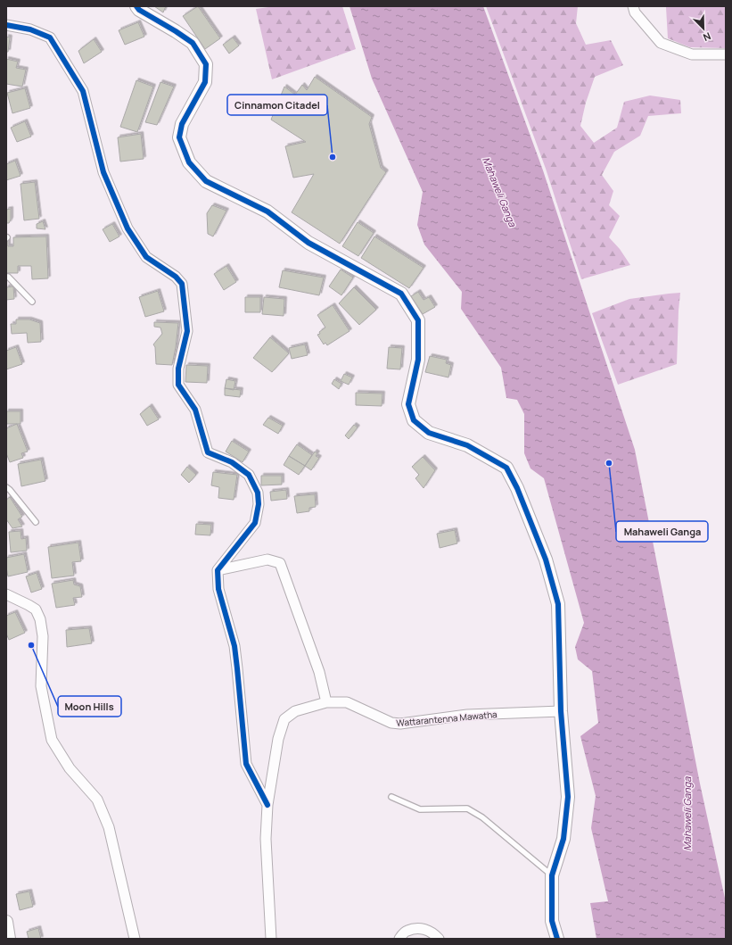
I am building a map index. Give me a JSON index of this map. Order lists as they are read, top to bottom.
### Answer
{
  "streets": {
    "street": ["Wattarantenna Mawatha"]
  },
  "water": ["Mahaweli Ganga"],
  "places": ["Cinnamon Citadel", "Mahaweli Ganga", "Moon Hills"],
  "north": "bottom right"
}
